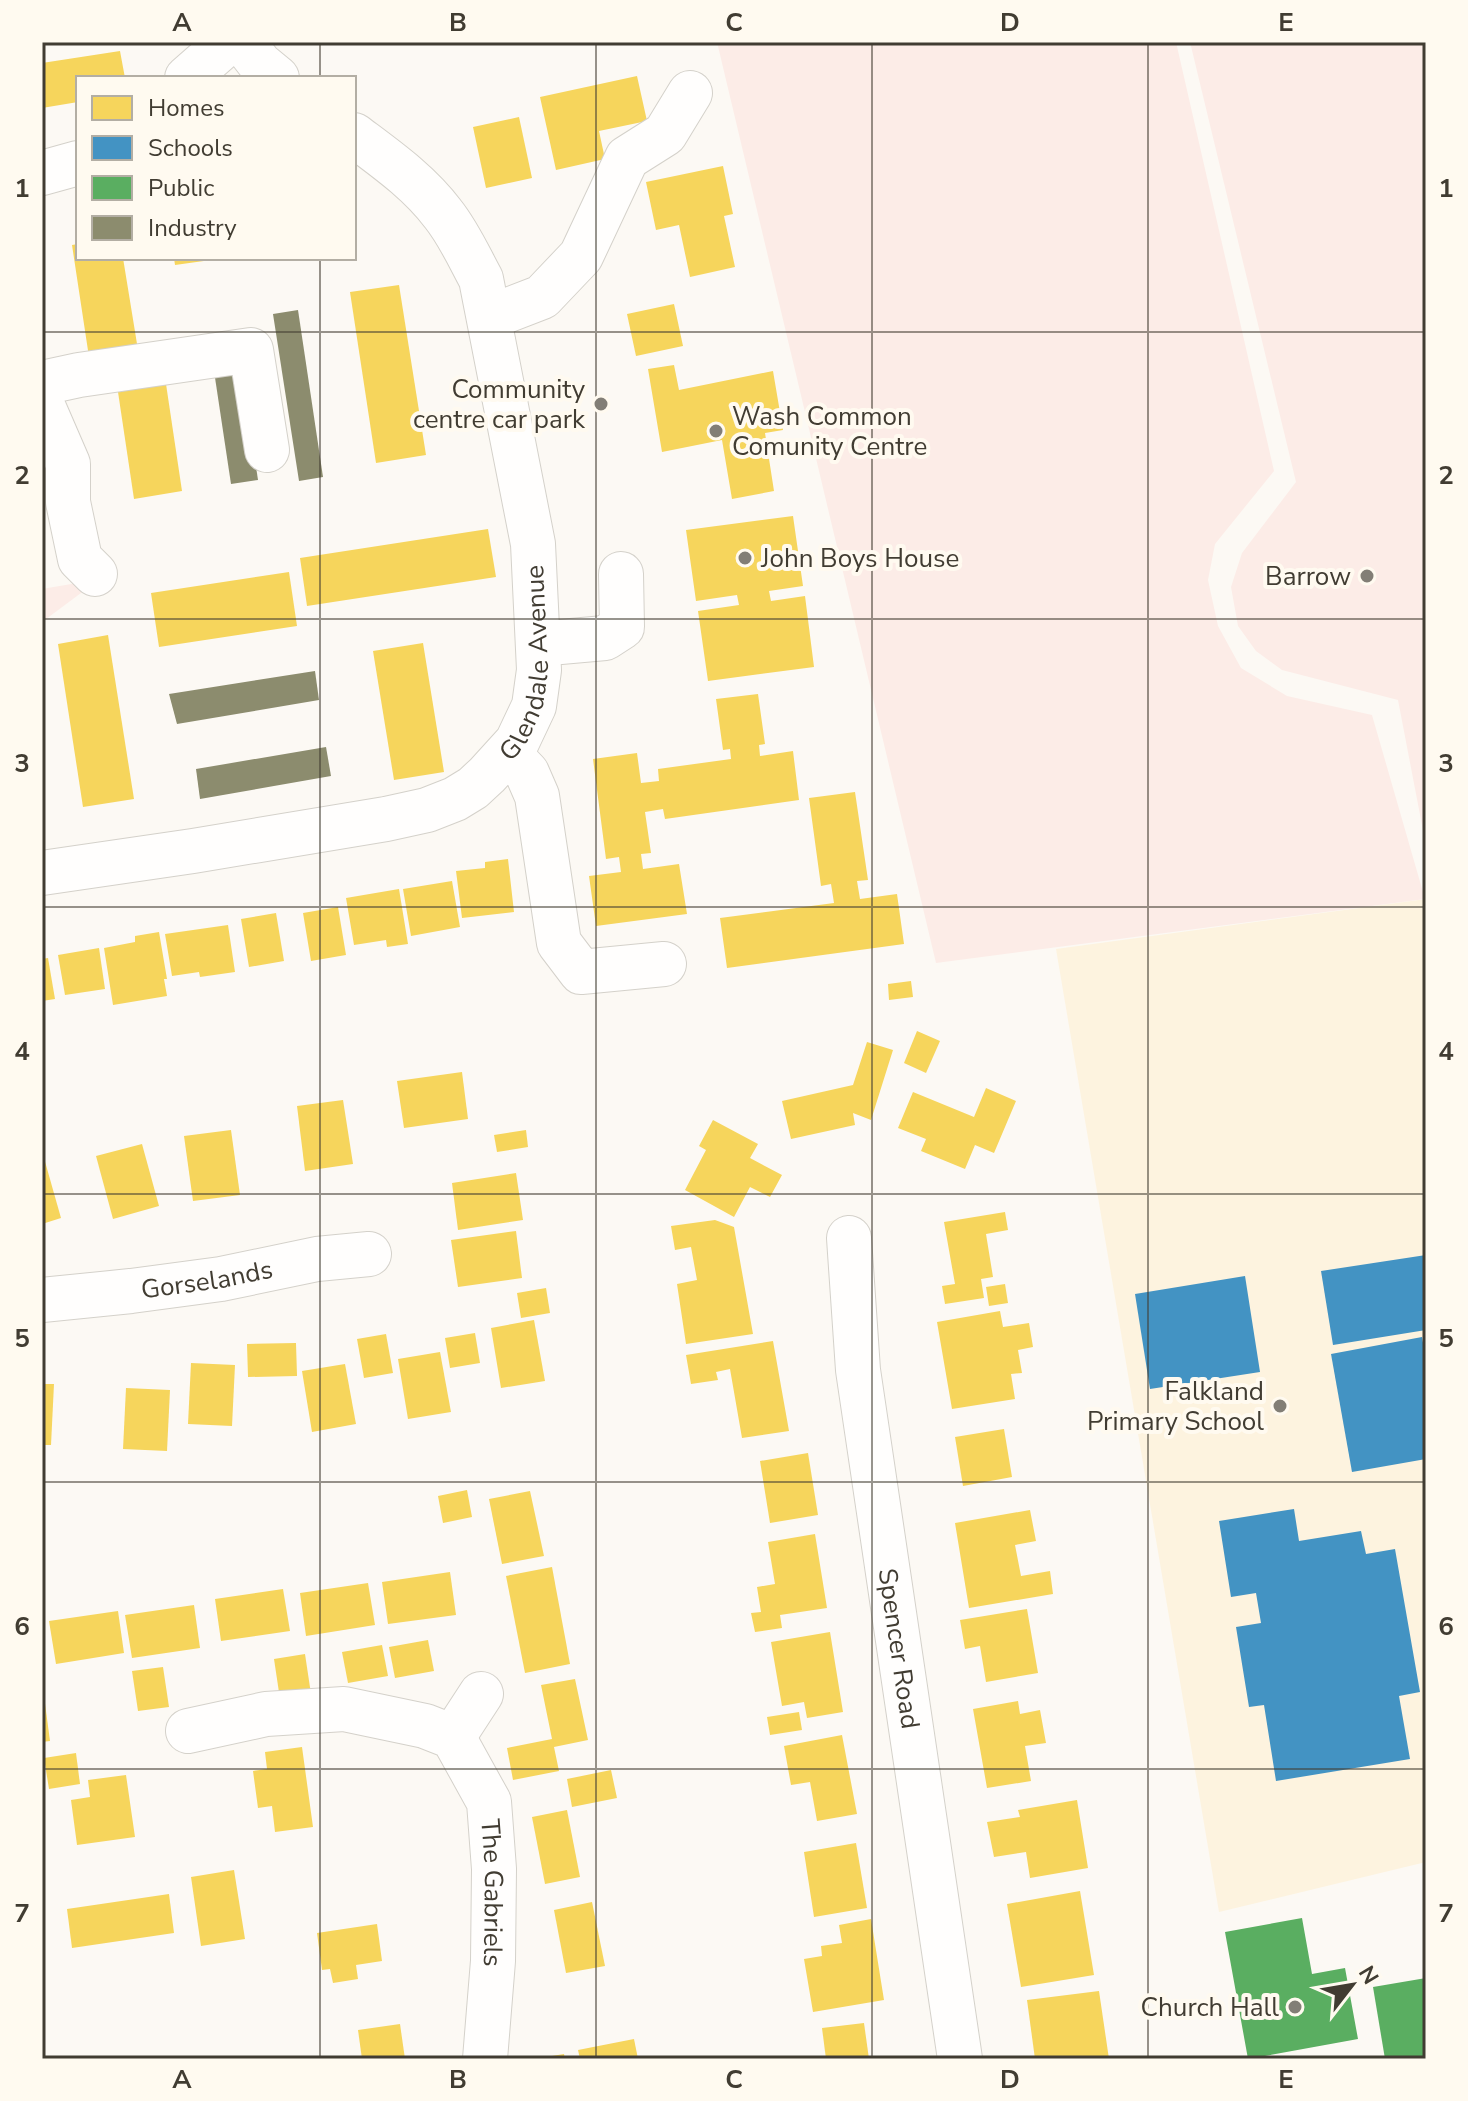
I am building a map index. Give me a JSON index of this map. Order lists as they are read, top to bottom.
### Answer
{
  "streets": {
    "street": [
      "Glendale Avenue",
      "Gorselands",
      "Spencer Road",
      "The Gabriels"
    ]
  },
  "places": [
    "Community centre car park",
    "Wash Common Comunity Centre",
    "John Boys House",
    "Barrow",
    "Falkland Primary School",
    "Church Hall"
  ],
  "legend": [
    "Homes",
    "Schools",
    "Public",
    "Industry"
  ],
  "north": "top right",
  "grid": {
    "columns": [
      "A",
      "B",
      "C",
      "D",
      "E"
    ],
    "rows": [
      "1",
      "2",
      "3",
      "4",
      "5",
      "6",
      "7"
    ]
  }
}
